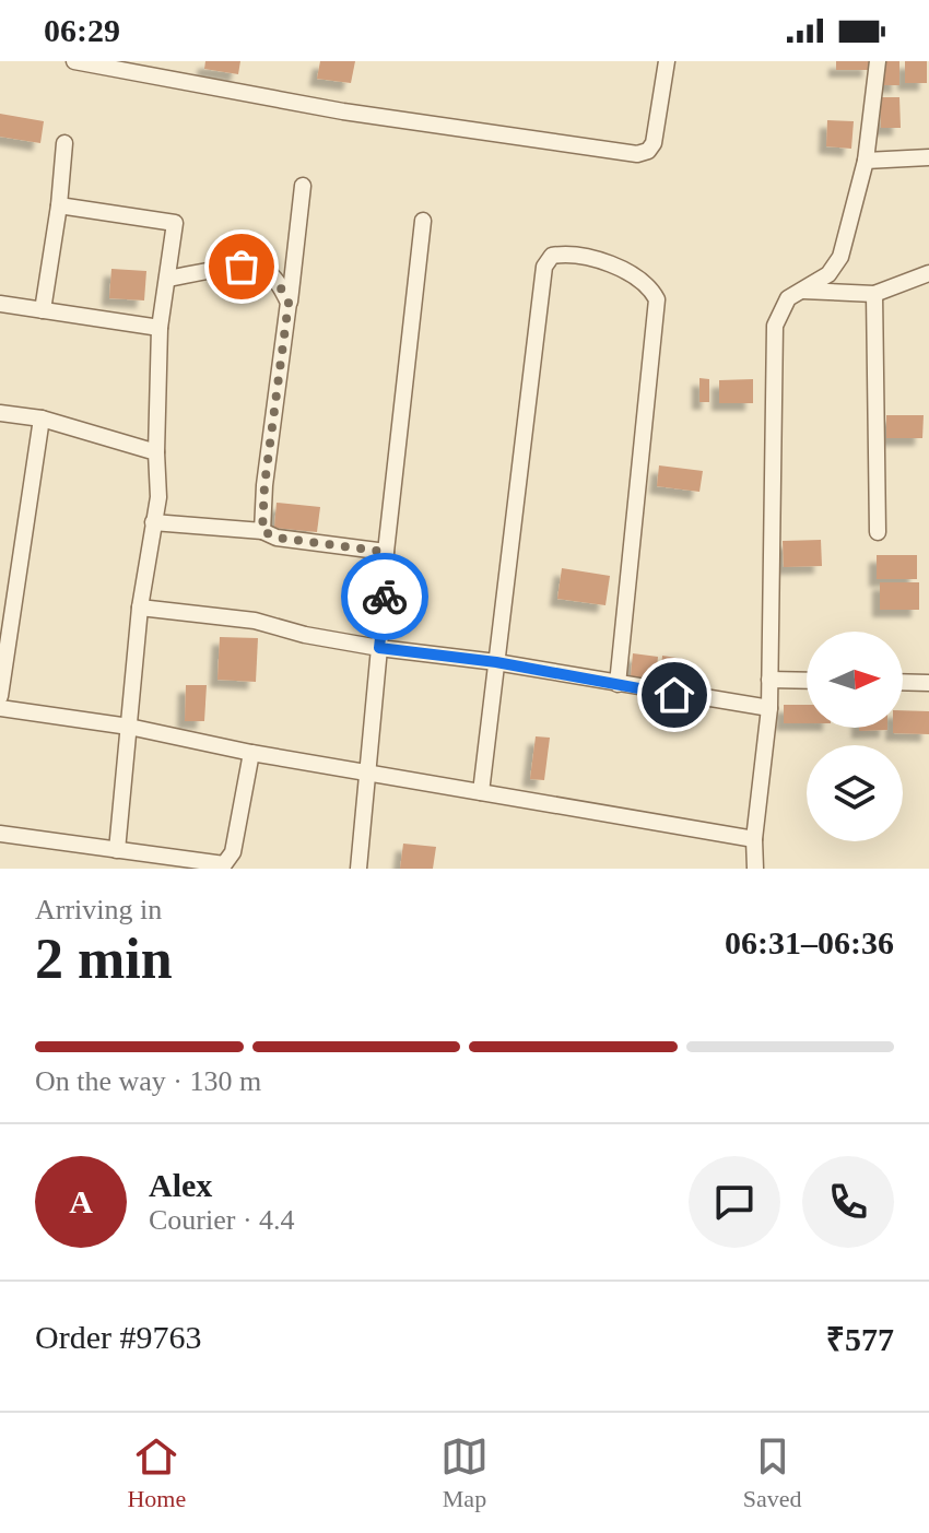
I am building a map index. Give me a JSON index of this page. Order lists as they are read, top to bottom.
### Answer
{
  "north": "right",
  "page": {
    "status": "06:29",
    "heading": ["2 min", "Arriving in", "06:31–06:36"],
    "panel": [
      "Alex",
      "Courier · 4.4",
      "Order #9763",
      "₹577"
    ],
    "bar": "On the way · 130 m",
    "round": "A",
    "tabs": ["Home", "Map", "Saved"]
  }
}
